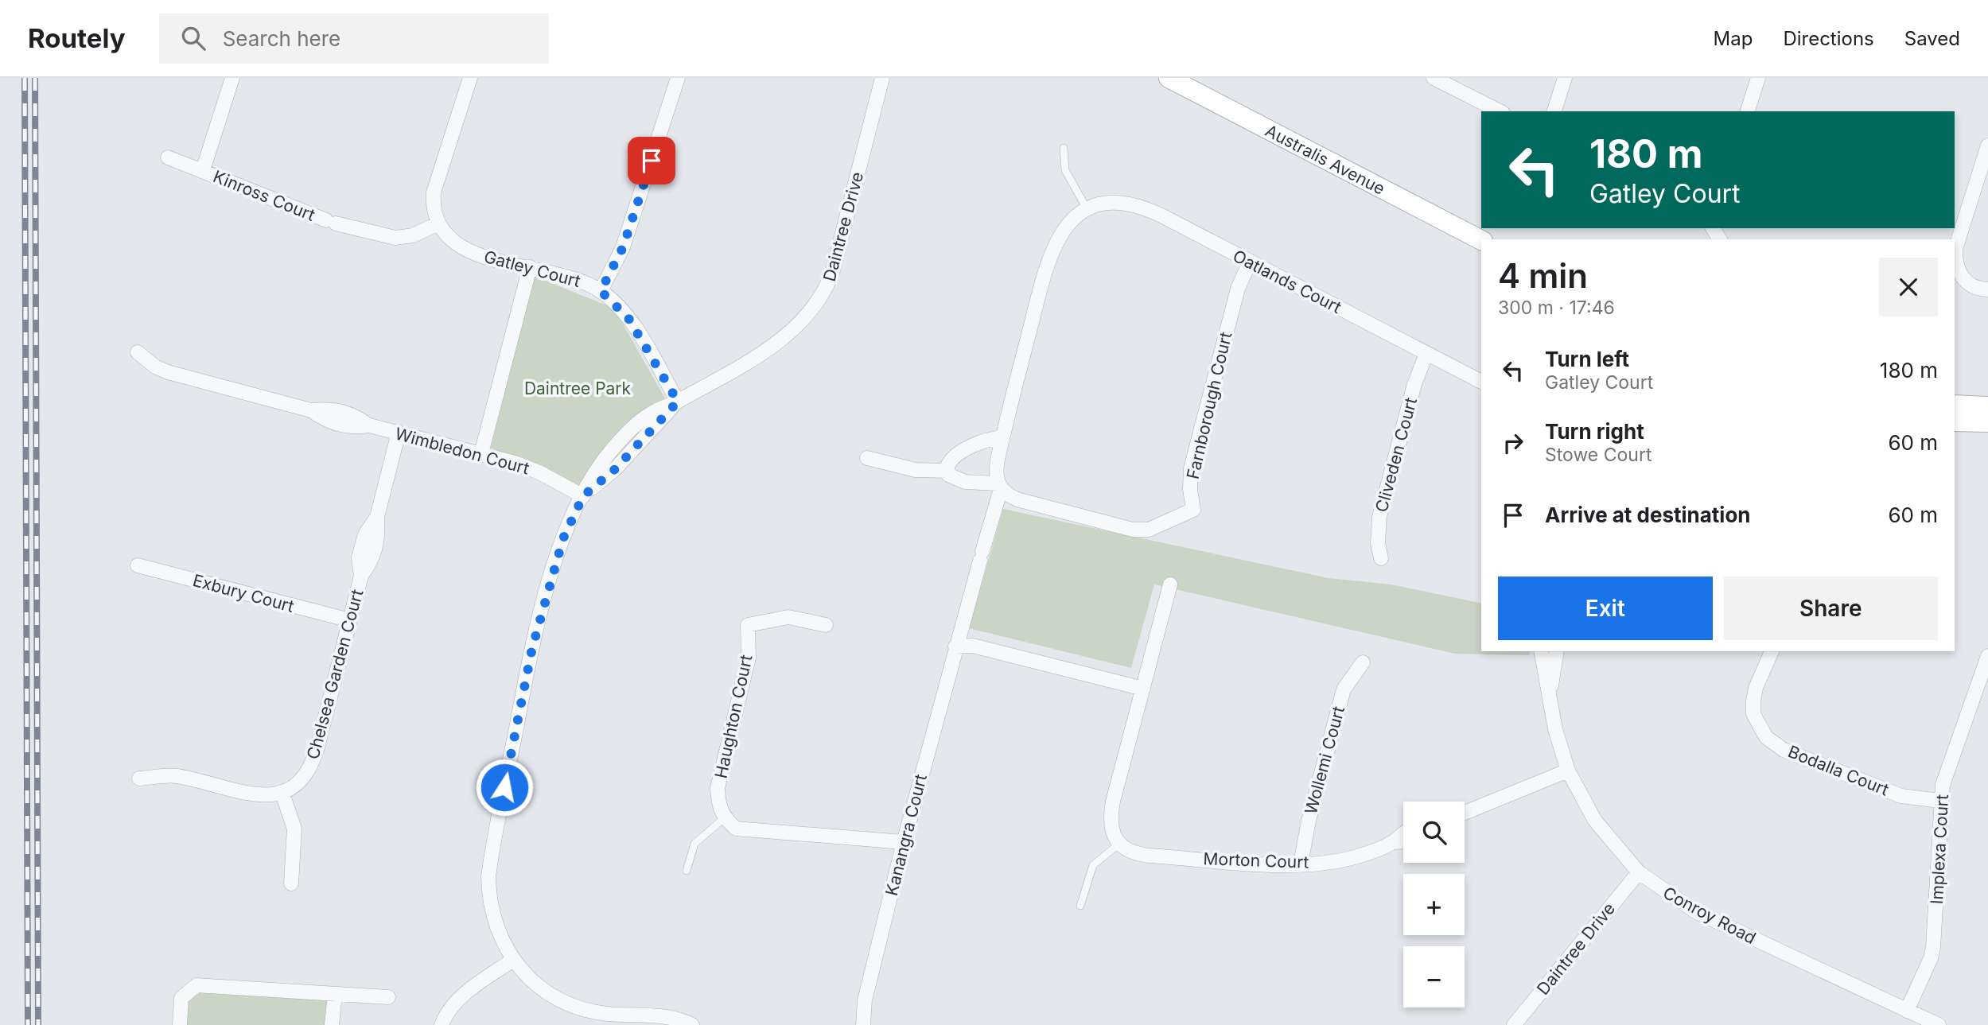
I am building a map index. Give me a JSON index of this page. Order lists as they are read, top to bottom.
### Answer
{
  "streets": {
    "street": [
      "Australis Avenue",
      "Kinross Court",
      "Daintree Drive",
      "Gatley Court",
      "Oatlands Court",
      "Farnborough Court",
      "Wimbledon Court",
      "Cliveden Court",
      "Exbury Court",
      "Chelsea Garden Court",
      "Haughton Court",
      "Wollemi Court",
      "Bodalla Court",
      "Kanangra Court",
      "Implexa Court",
      "Morton Court",
      "Conroy Road"
    ]
  },
  "crossings": [
    ["Kinross Court", "Gatley Court"],
    ["Daintree Drive", "Gatley Court"],
    ["Daintree Drive", "Wimbledon Court"],
    ["Daintree Drive", "Conroy Road"],
    ["Oatlands Court", "Farnborough Court"],
    ["Oatlands Court", "Cliveden Court"],
    ["Oatlands Court", "Kanangra Court"],
    ["Wimbledon Court", "Chelsea Garden Court"],
    ["Exbury Court", "Chelsea Garden Court"],
    ["Wollemi Court", "Morton Court"],
    ["Bodalla Court", "Implexa Court"],
    ["Implexa Court", "Conroy Road"]
  ],
  "parks": ["Daintree Park"],
  "page": {
    "header": "Routely",
    "search": "Search here",
    "nav": ["Map", "Directions", "Saved"],
    "turn": ["180 m", "Gatley Court"],
    "heading": ["4 min", "300 m · 17:46"],
    "list": [
      {
        "name": "Turn left",
        "note": "Gatley Court",
        "value": "180 m"
      },
      {
        "name": "Turn right",
        "note": "Stowe Court",
        "value": "60 m"
      },
      {
        "name": "Arrive at destination",
        "value": "60 m"
      }
    ],
    "buttons": ["Exit", "Share"],
    "map_buttons": ["+", "−"]
  }
}
